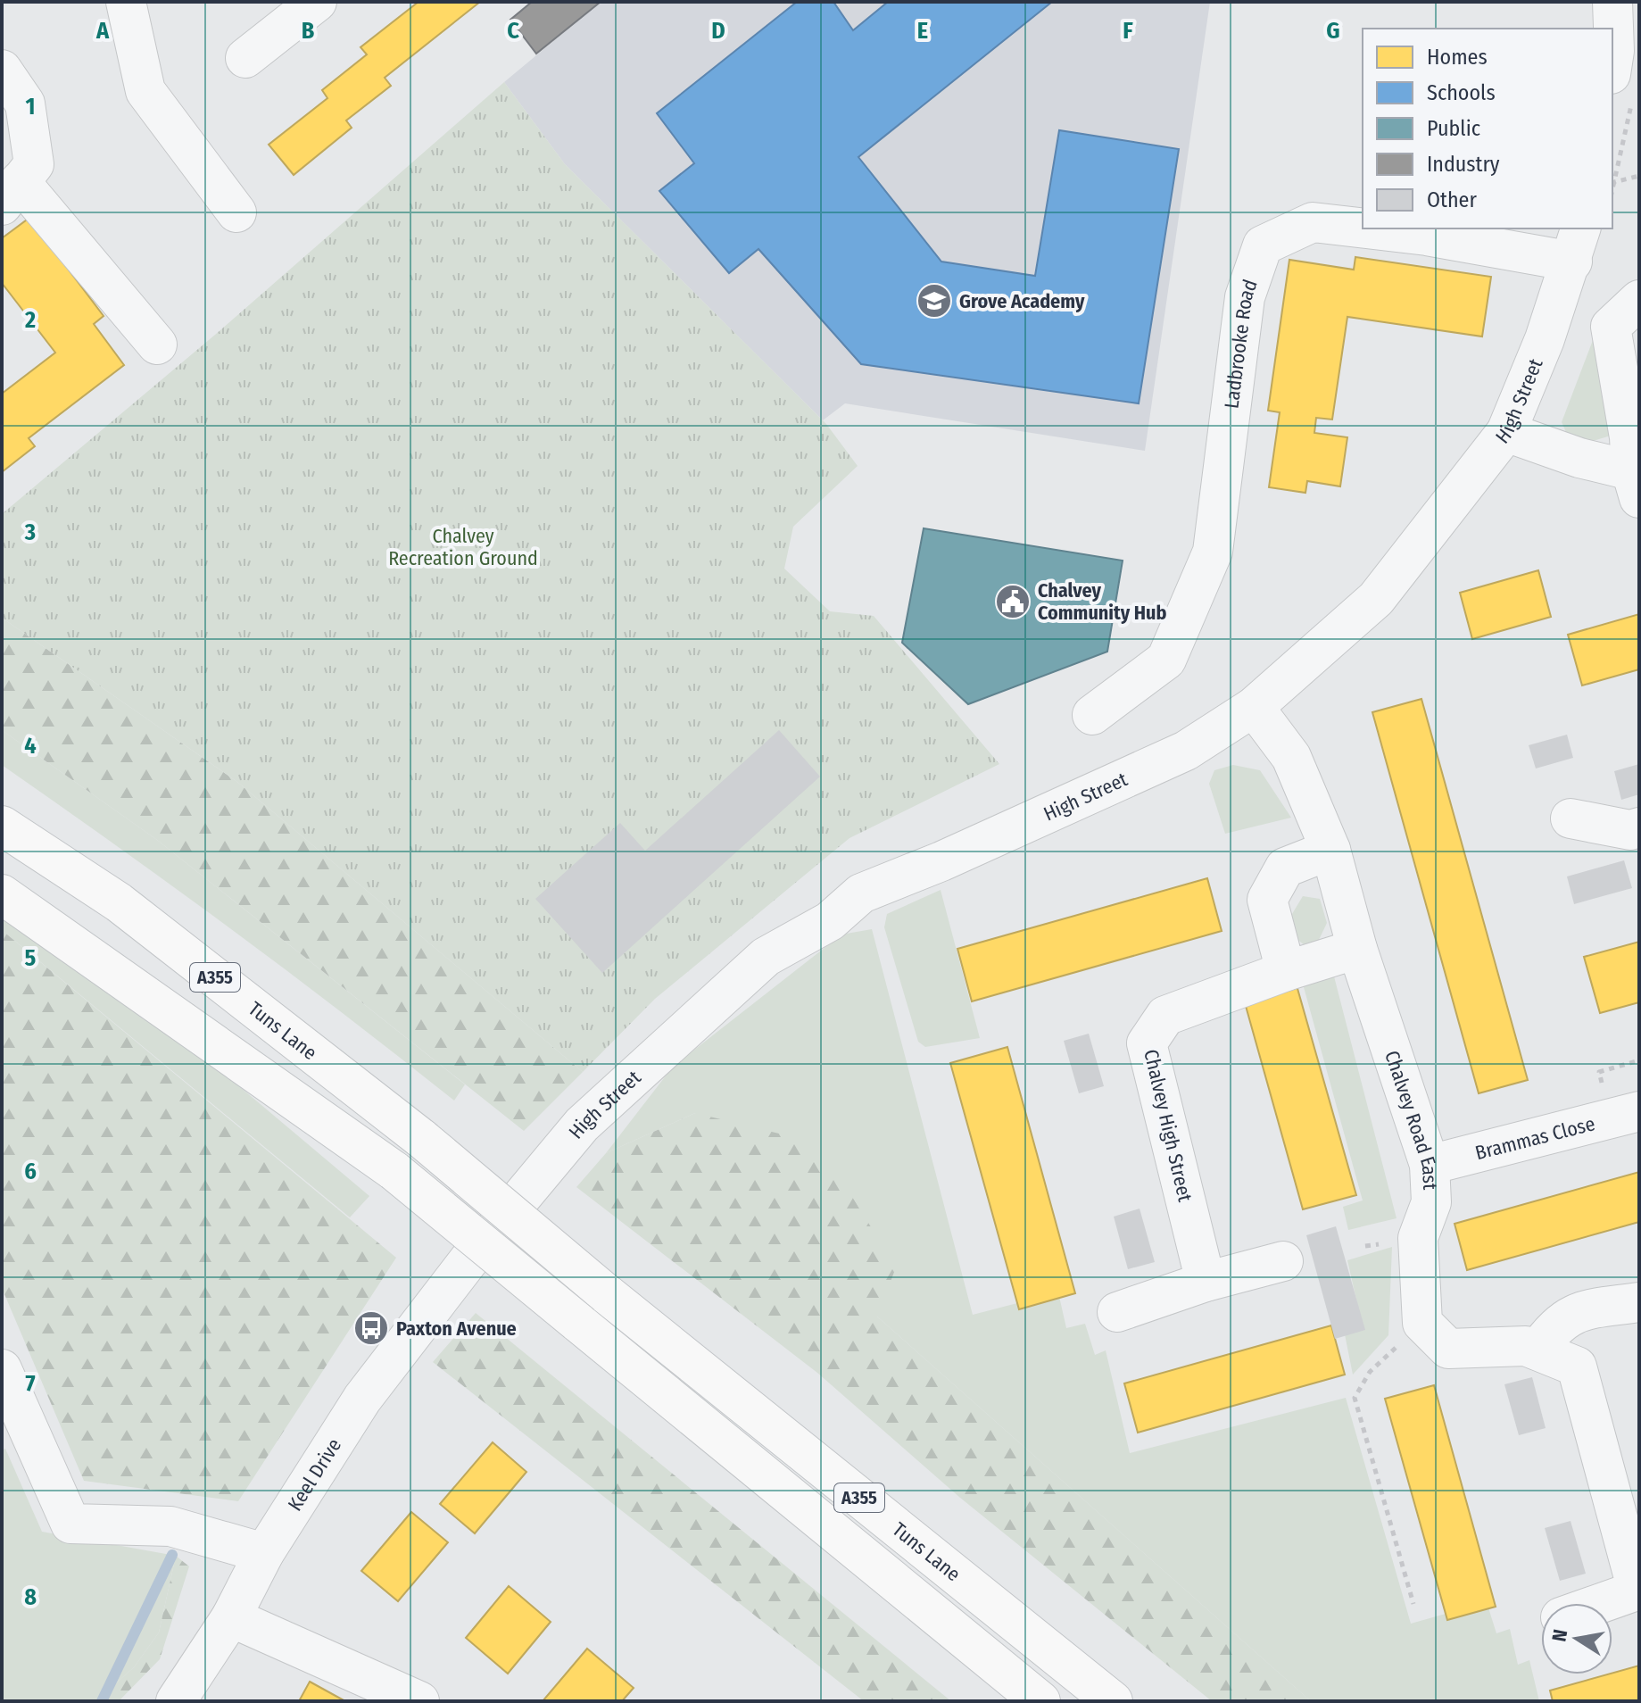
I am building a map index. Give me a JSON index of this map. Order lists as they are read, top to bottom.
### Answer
{
  "streets": {
    "main road": ["A355", "Tuns Lane"],
    "street": [
      "Ladbrooke Road",
      "High Street",
      "Chalvey Road East",
      "Chalvey High Street",
      "Brammas Close",
      "Keel Drive"
    ]
  },
  "crossings": [
    ["Ladbrooke Road", "High Street"],
    ["High Street", "Chalvey Road East"],
    ["High Street", "Keel Drive"],
    ["Chalvey Road East", "Brammas Close"]
  ],
  "parks": ["Chalvey Recreation Ground"],
  "places": {
    "school or university": ["Grove Academy"],
    "public building": ["Chalvey Community Hub"],
    "bus stop": ["Paxton Avenue"]
  },
  "legend": [
    "Homes",
    "Schools",
    "Public",
    "Industry",
    "Other"
  ],
  "north": "left",
  "grid": {
    "columns": [
      "A",
      "B",
      "C",
      "D",
      "E",
      "F",
      "G"
    ],
    "rows": [
      "1",
      "2",
      "3",
      "4",
      "5",
      "6",
      "7",
      "8"
    ]
  }
}
